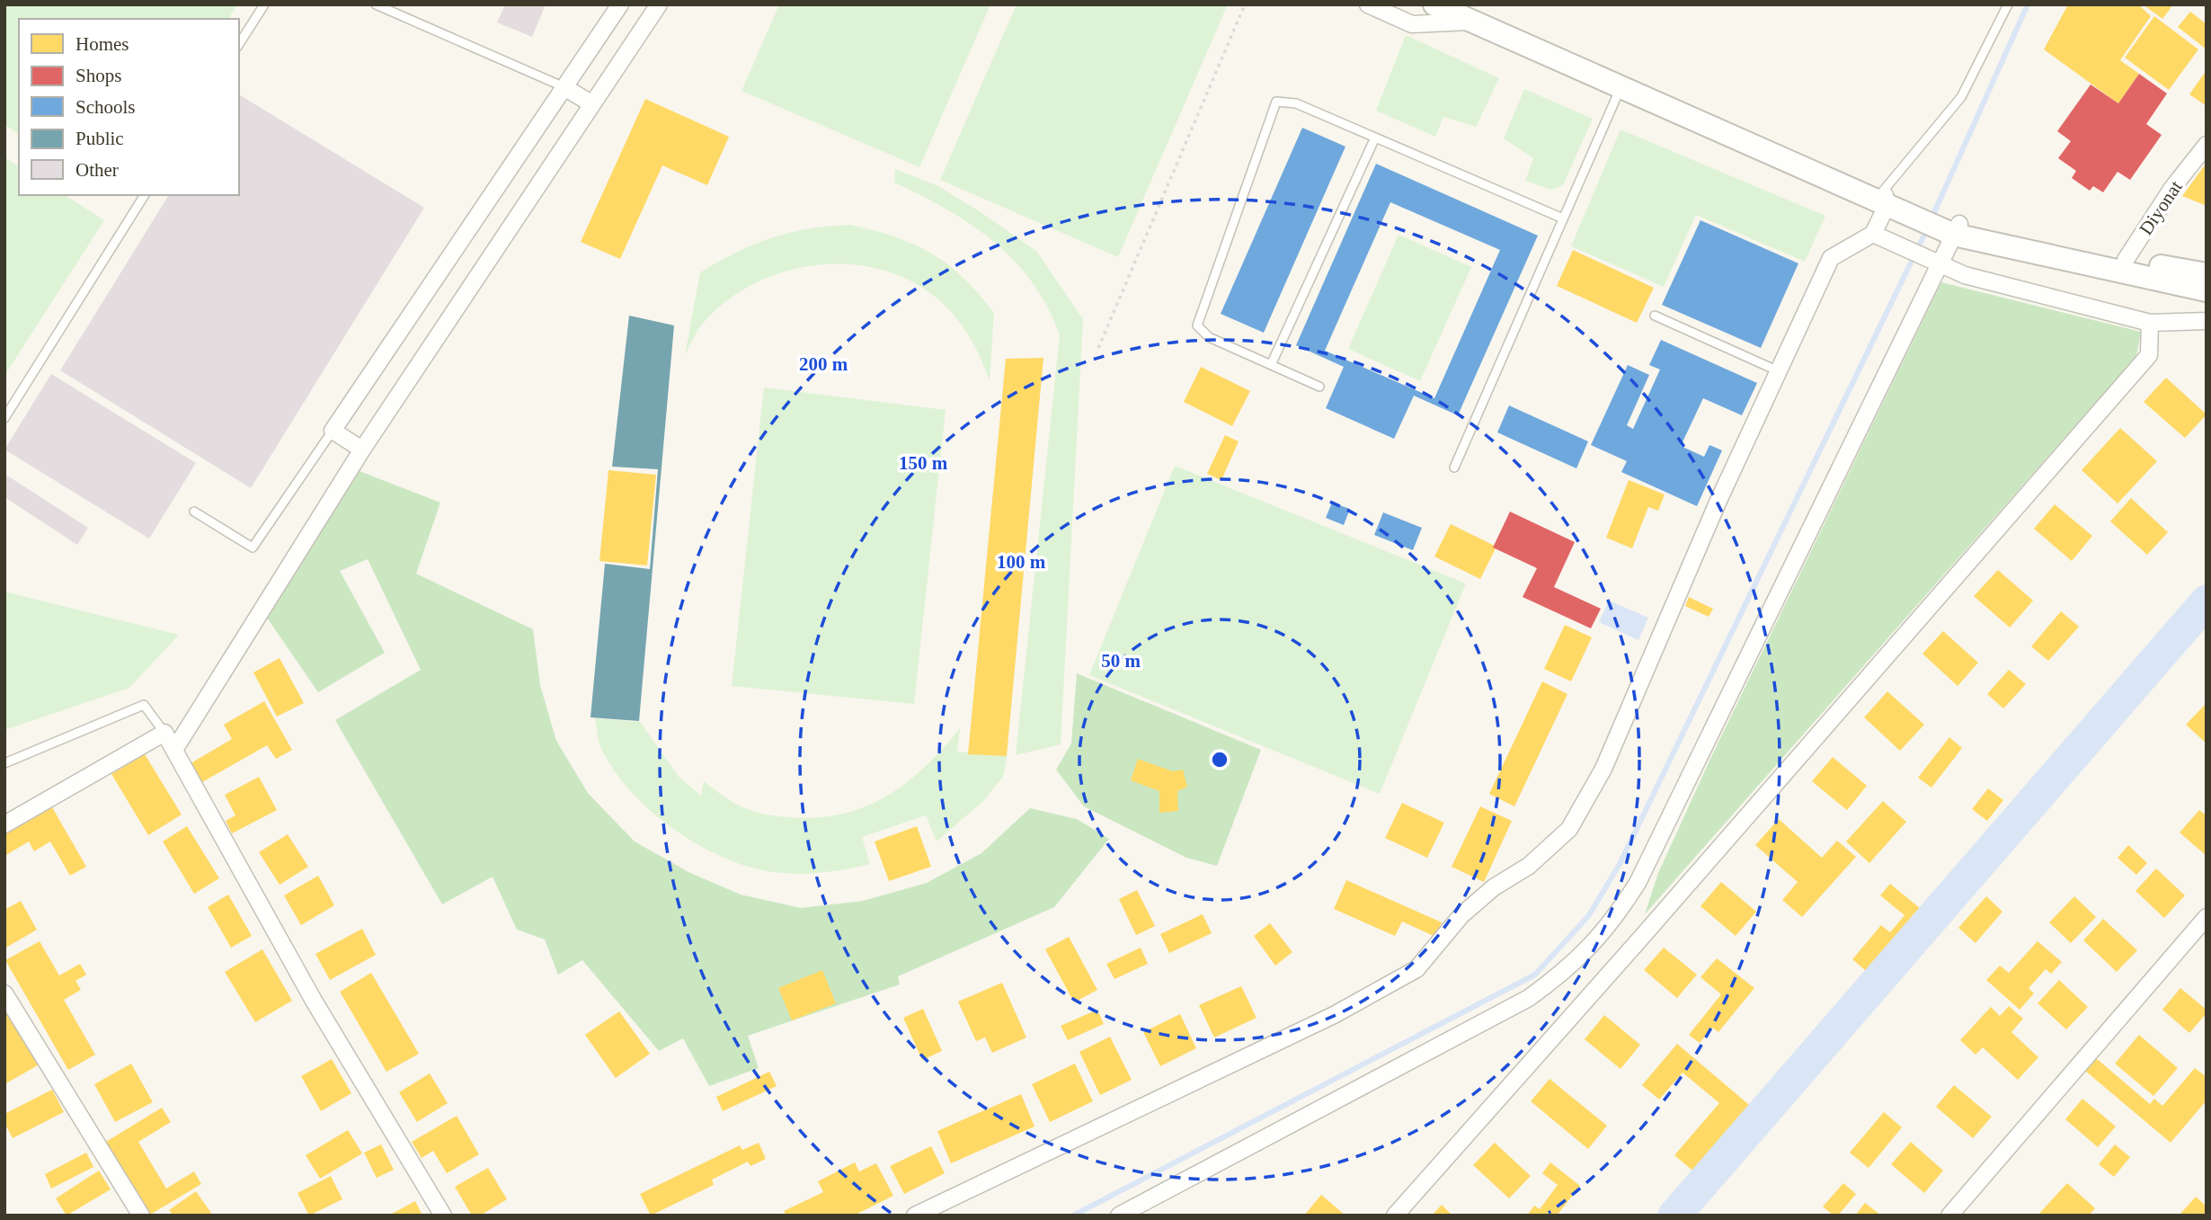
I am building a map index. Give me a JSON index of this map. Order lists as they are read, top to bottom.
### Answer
{
  "streets": {
    "street": ["Diyonat"]
  },
  "legend": [
    "Homes",
    "Shops",
    "Schools",
    "Public",
    "Other"
  ],
  "rings": [
    "200 m",
    "150 m",
    "100 m",
    "50 m"
  ]
}
